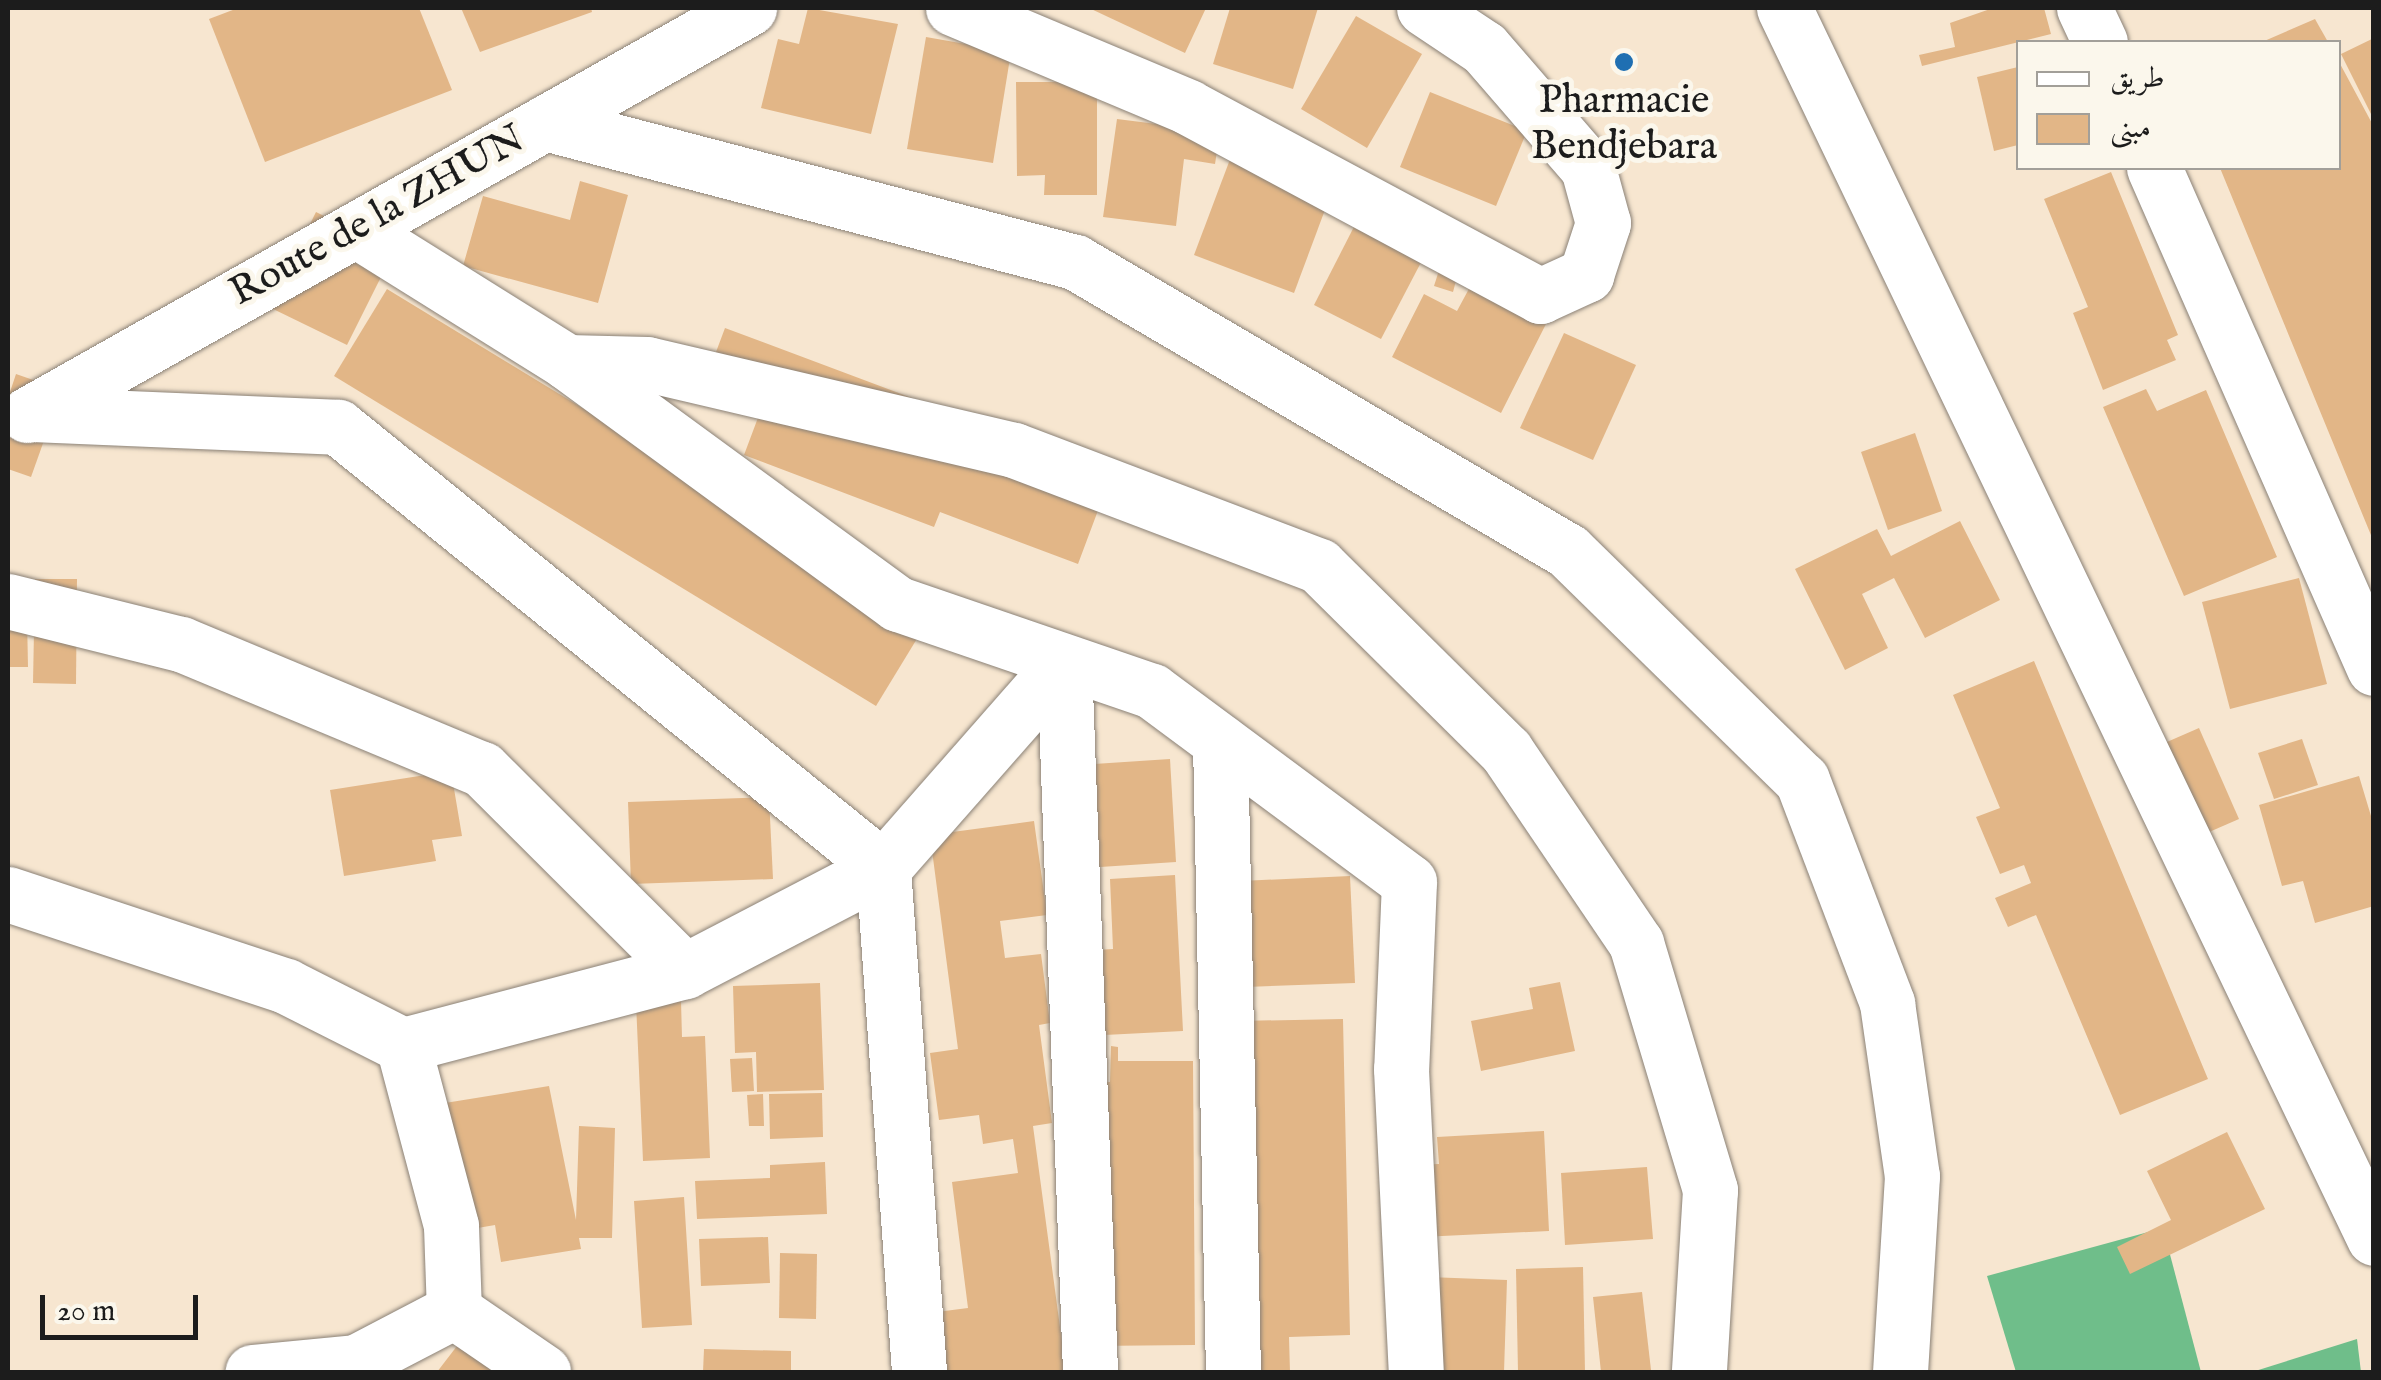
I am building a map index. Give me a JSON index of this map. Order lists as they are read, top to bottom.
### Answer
{
  "streets": {
    "street": ["Route de la ZHUN"]
  },
  "places": ["Pharmacie Bendjebara"],
  "legend": ["طريق", "مبنى"],
  "scale_bar": "20 m"
}
